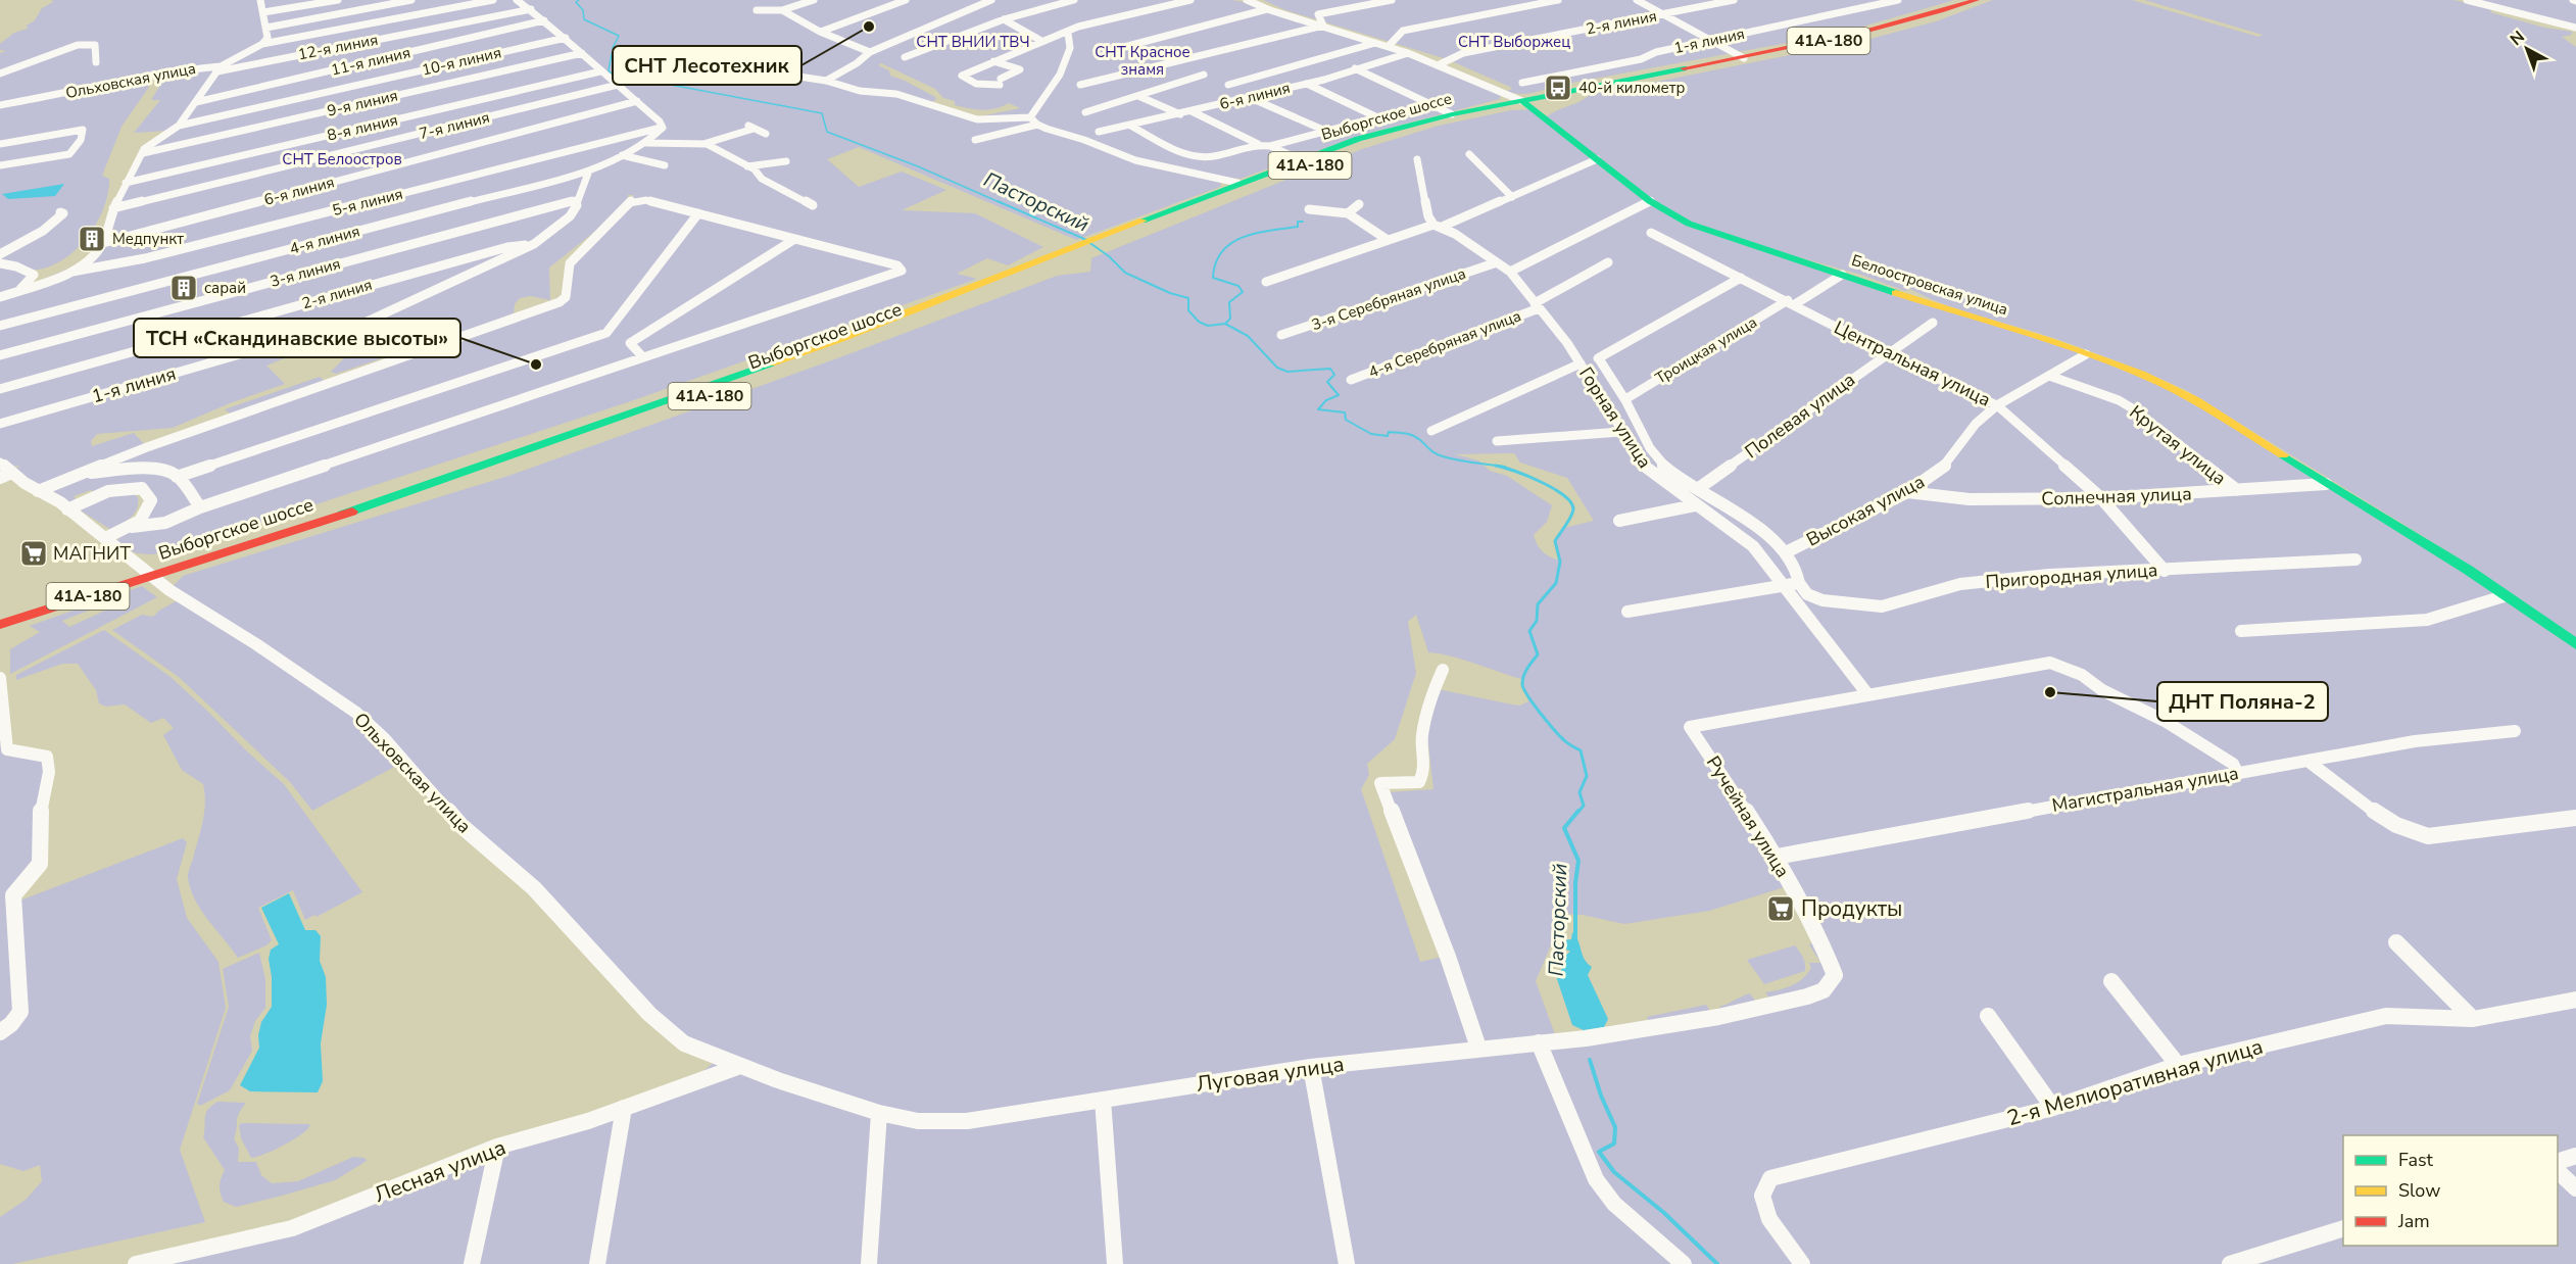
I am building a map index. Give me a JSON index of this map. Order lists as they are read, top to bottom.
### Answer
{
  "streets": {
    "main road": ["41А-180", "Выборгское шоссе", "Белоостровская улица"],
    "street": [
      "2-я линия",
      "1-я линия",
      "12-я линия",
      "11-я линия",
      "10-я линия",
      "Ольховская улица",
      "6-я линия",
      "9-я линия",
      "7-я линия",
      "8-я линия",
      "5-я линия",
      "4-я линия",
      "3-я линия",
      "3-я Серебряная улица",
      "4-я Серебряная улица",
      "Троицкая улица",
      "Центральная улица",
      "Полевая улица",
      "Горная улица",
      "Крутая улица",
      "Солнечная улица",
      "Высокая улица",
      "Пригородная улица",
      "Магистральная улица",
      "Ручейная улица",
      "Луговая улица",
      "2-я Мелиоративная улица",
      "Лесная улица"
    ]
  },
  "crossings": [
    ["41А-180", "Выборгское шоссе"],
    ["41А-180", "Белоостровская улица"],
    ["12-я линия", "Ольховская улица"],
    ["11-я линия", "Ольховская улица"],
    ["10-я линия", "Ольховская улица"],
    ["Ольховская улица", "6-я линия"],
    ["Ольховская улица", "9-я линия"],
    ["Ольховская улица", "Выборгское шоссе"],
    ["Ольховская улица", "7-я линия"],
    ["Ольховская улица", "8-я линия"],
    ["Ольховская улица", "5-я линия"],
    ["Ольховская улица", "Луговая улица"],
    ["Ольховская улица", "Лесная улица"],
    ["Выборгское шоссе", "Белоостровская улица"],
    ["Белоостровская улица", "Троицкая улица"],
    ["Белоостровская улица", "Солнечная улица"],
    ["Белоостровская улица", "Высокая улица"],
    ["3-я Серебряная улица", "Горная улица"],
    ["4-я Серебряная улица", "Горная улица"],
    ["Троицкая улица", "Центральная улица"],
    ["Центральная улица", "Полевая улица"],
    ["Центральная улица", "Солнечная улица"],
    ["Центральная улица", "Высокая улица"],
    ["Центральная улица", "Пригородная улица"],
    ["Горная улица", "Ручейная улица"],
    ["Крутая улица", "Солнечная улица"],
    ["Крутая улица", "Высокая улица"],
    ["Солнечная улица", "Высокая улица"],
    ["Магистральная улица", "Ручейная улица"],
    ["Ручейная улица", "Луговая улица"],
    ["Луговая улица", "Лесная улица"]
  ],
  "water": ["Пасторский"],
  "parks": [
    "СНТ ВНИИ ТВЧ",
    "СНТ Выборжец",
    "СНТ Красное знамя",
    "СНТ Белоостров"
  ],
  "places": {
    "other": ["СНТ Лесотехник", "ТСН «Скандинавские высоты»", "ДНТ Поляна-2"],
    "bus stop": ["40-й километр"],
    "building": ["Медпункт", "сарай"],
    "supermarket": ["МАГНИТ", "Продукты"]
  },
  "legend": ["Fast", "Slow", "Jam"],
  "north": "top left"
}
